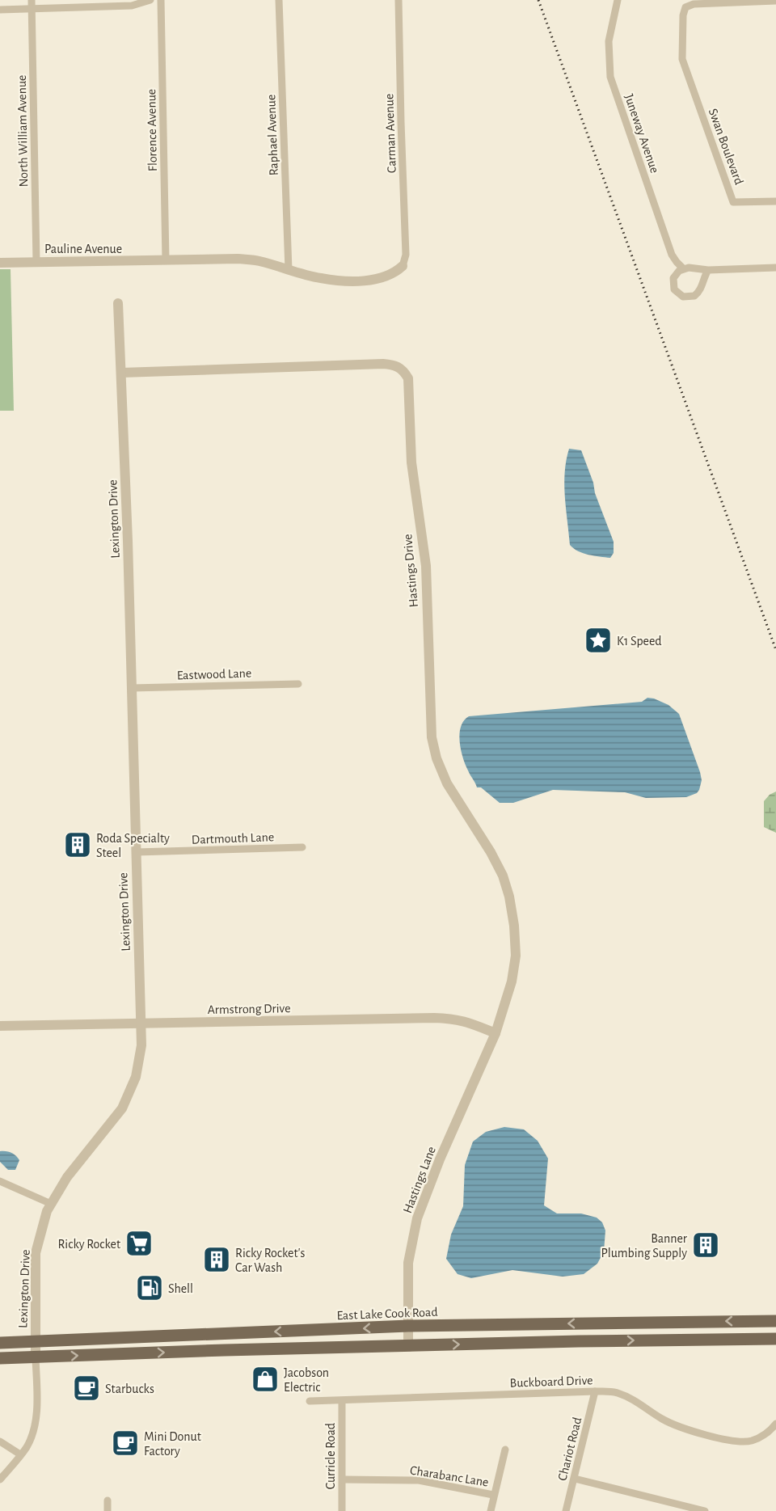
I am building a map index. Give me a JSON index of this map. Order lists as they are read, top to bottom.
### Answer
{
  "streets": {
    "main road": ["East Lake Cook Road"],
    "street": [
      "Florence Avenue",
      "North William Avenue",
      "Carman Avenue",
      "Juneway Avenue",
      "Raphael Avenue",
      "Swan Boulevard",
      "Pauline Avenue",
      "Lexington Drive",
      "Hastings Drive",
      "Eastwood Lane",
      "Dartmouth Lane",
      "Armstrong Drive",
      "Hastings Lane",
      "Buckboard Drive",
      "Chariot Road",
      "Curricle Road",
      "Charabanc Lane"
    ]
  },
  "crossings": [
    ["Florence Avenue", "Pauline Avenue"],
    ["North William Avenue", "Pauline Avenue"],
    ["Carman Avenue", "Pauline Avenue"],
    ["Raphael Avenue", "Pauline Avenue"],
    ["Lexington Drive", "Hastings Drive"],
    ["Lexington Drive", "Eastwood Lane"],
    ["Lexington Drive", "Dartmouth Lane"],
    ["Lexington Drive", "Armstrong Drive"],
    ["Lexington Drive", "East Lake Cook Road"],
    ["Hastings Drive", "Armstrong Drive"],
    ["Hastings Drive", "Hastings Lane"],
    ["Armstrong Drive", "Hastings Lane"],
    ["Hastings Lane", "East Lake Cook Road"],
    ["Buckboard Drive", "Chariot Road"],
    ["Buckboard Drive", "Curricle Road"],
    ["Curricle Road", "Charabanc Lane"]
  ],
  "places": {
    "place": ["K1 Speed"],
    "building": ["Roda Specialty Steel", "Banner Plumbing Supply", "Ricky Rocket's Car Wash"],
    "supermarket": ["Ricky Rocket"],
    "fuel station": ["Shell"],
    "shop": ["Jacobson Electric"],
    "cafe": ["Starbucks", "Mini Donut Factory"]
  }
}
